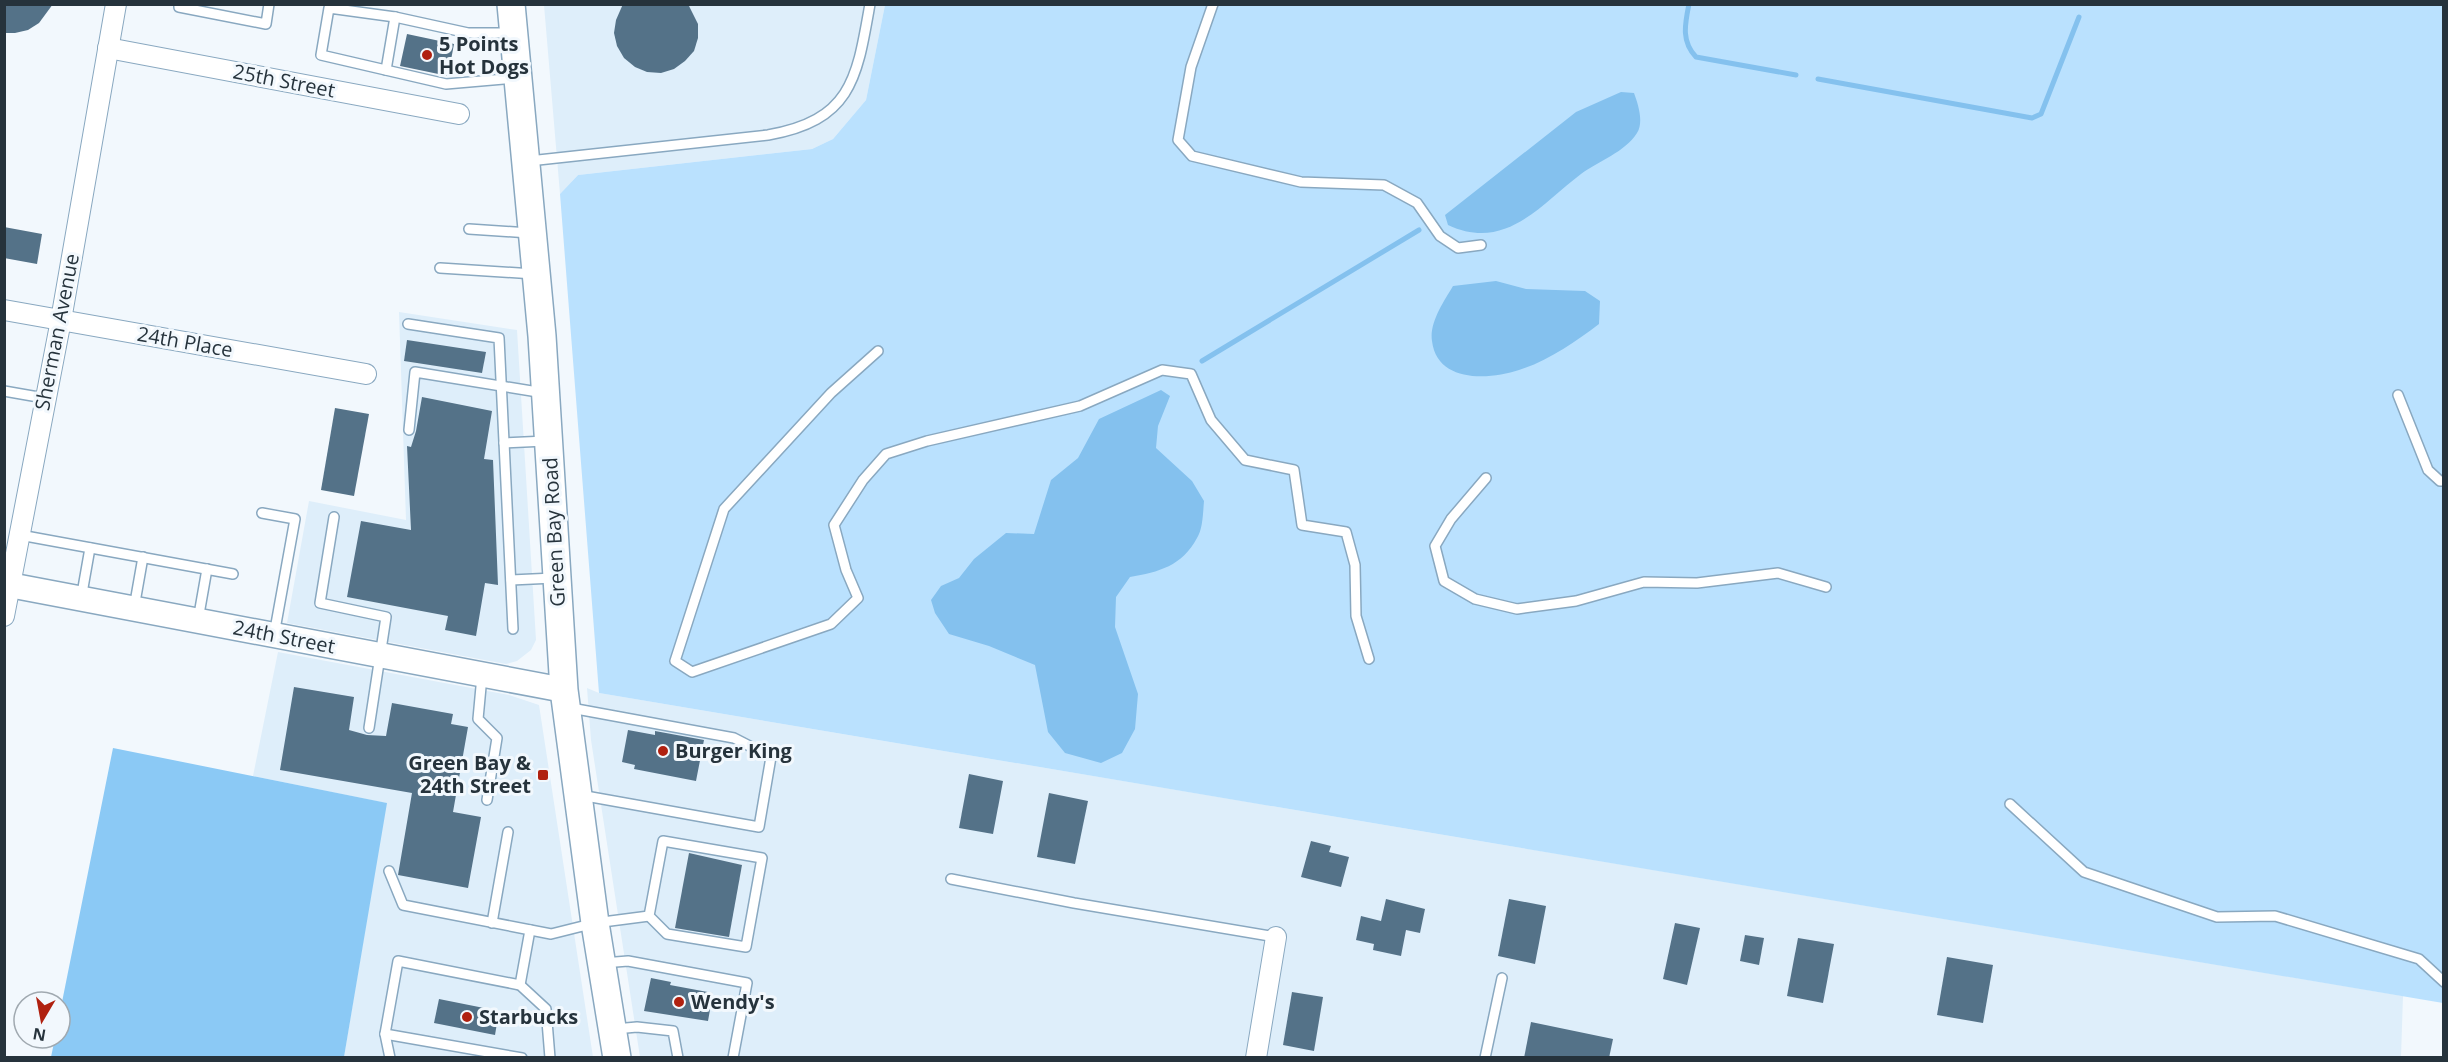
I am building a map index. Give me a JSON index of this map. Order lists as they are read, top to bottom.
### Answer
{
  "streets": {
    "main road": ["Green Bay Road"],
    "street": [
      "25th Street",
      "Sherman Avenue",
      "24th Place",
      "24th Street"
    ]
  },
  "crossings": [
    ["25th Street", "Sherman Avenue"],
    ["Sherman Avenue", "24th Place"],
    ["Sherman Avenue", "24th Street"],
    ["Green Bay Road", "24th Street"]
  ],
  "places": {
    "other": [
      "5 Points Hot Dogs",
      "Burger King",
      "Wendy's",
      "Starbucks"
    ],
    "transit": ["Green Bay & 24th Street"]
  },
  "north": "bottom"
}
